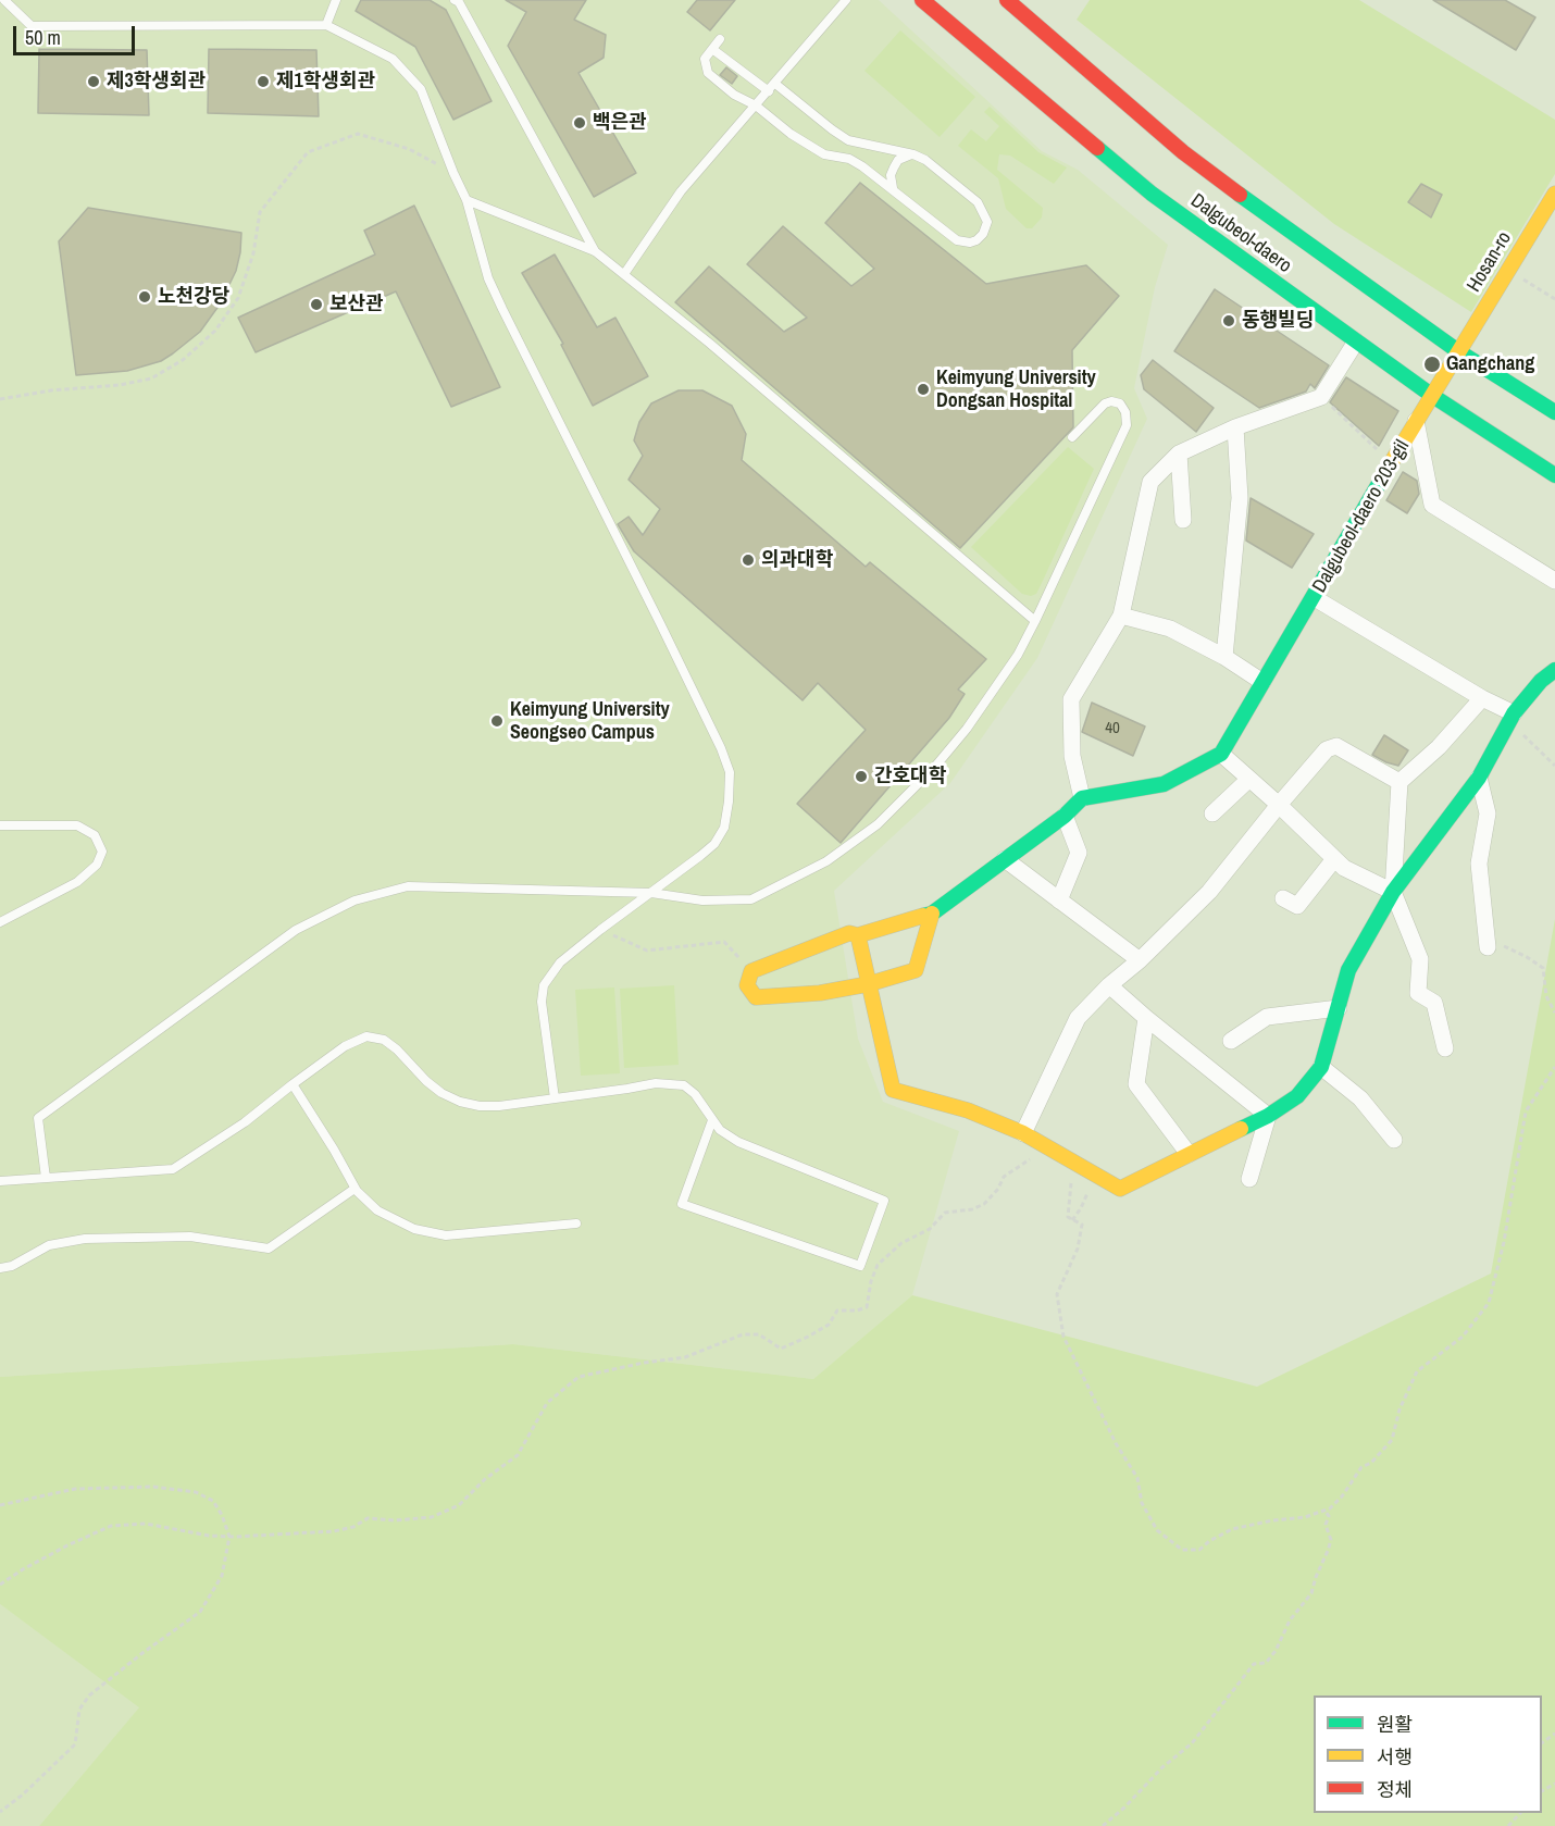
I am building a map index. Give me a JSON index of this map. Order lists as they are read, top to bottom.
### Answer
{
  "streets": {
    "street": ["Dalgubeol-daero", "Hosan-ro", "Dalgubeol-daero 203-gil"]
  },
  "crossings": [
    ["Dalgubeol-daero", "Hosan-ro"],
    ["Dalgubeol-daero", "Dalgubeol-daero 203-gil"],
    ["Hosan-ro", "Dalgubeol-daero 203-gil"]
  ],
  "places": [
    "제3학생회관",
    "제1학생회관",
    "백은관",
    "노천강당",
    "보산관",
    "동행빌딩",
    "Gangchang",
    "Keimyung University Dongsan Hospital",
    "의과대학",
    "Keimyung University Seongseo Campus",
    "간호대학"
  ],
  "house_numbers": ["40"],
  "legend": ["원활", "서행", "정체"],
  "scale_bar": "50 m"
}
